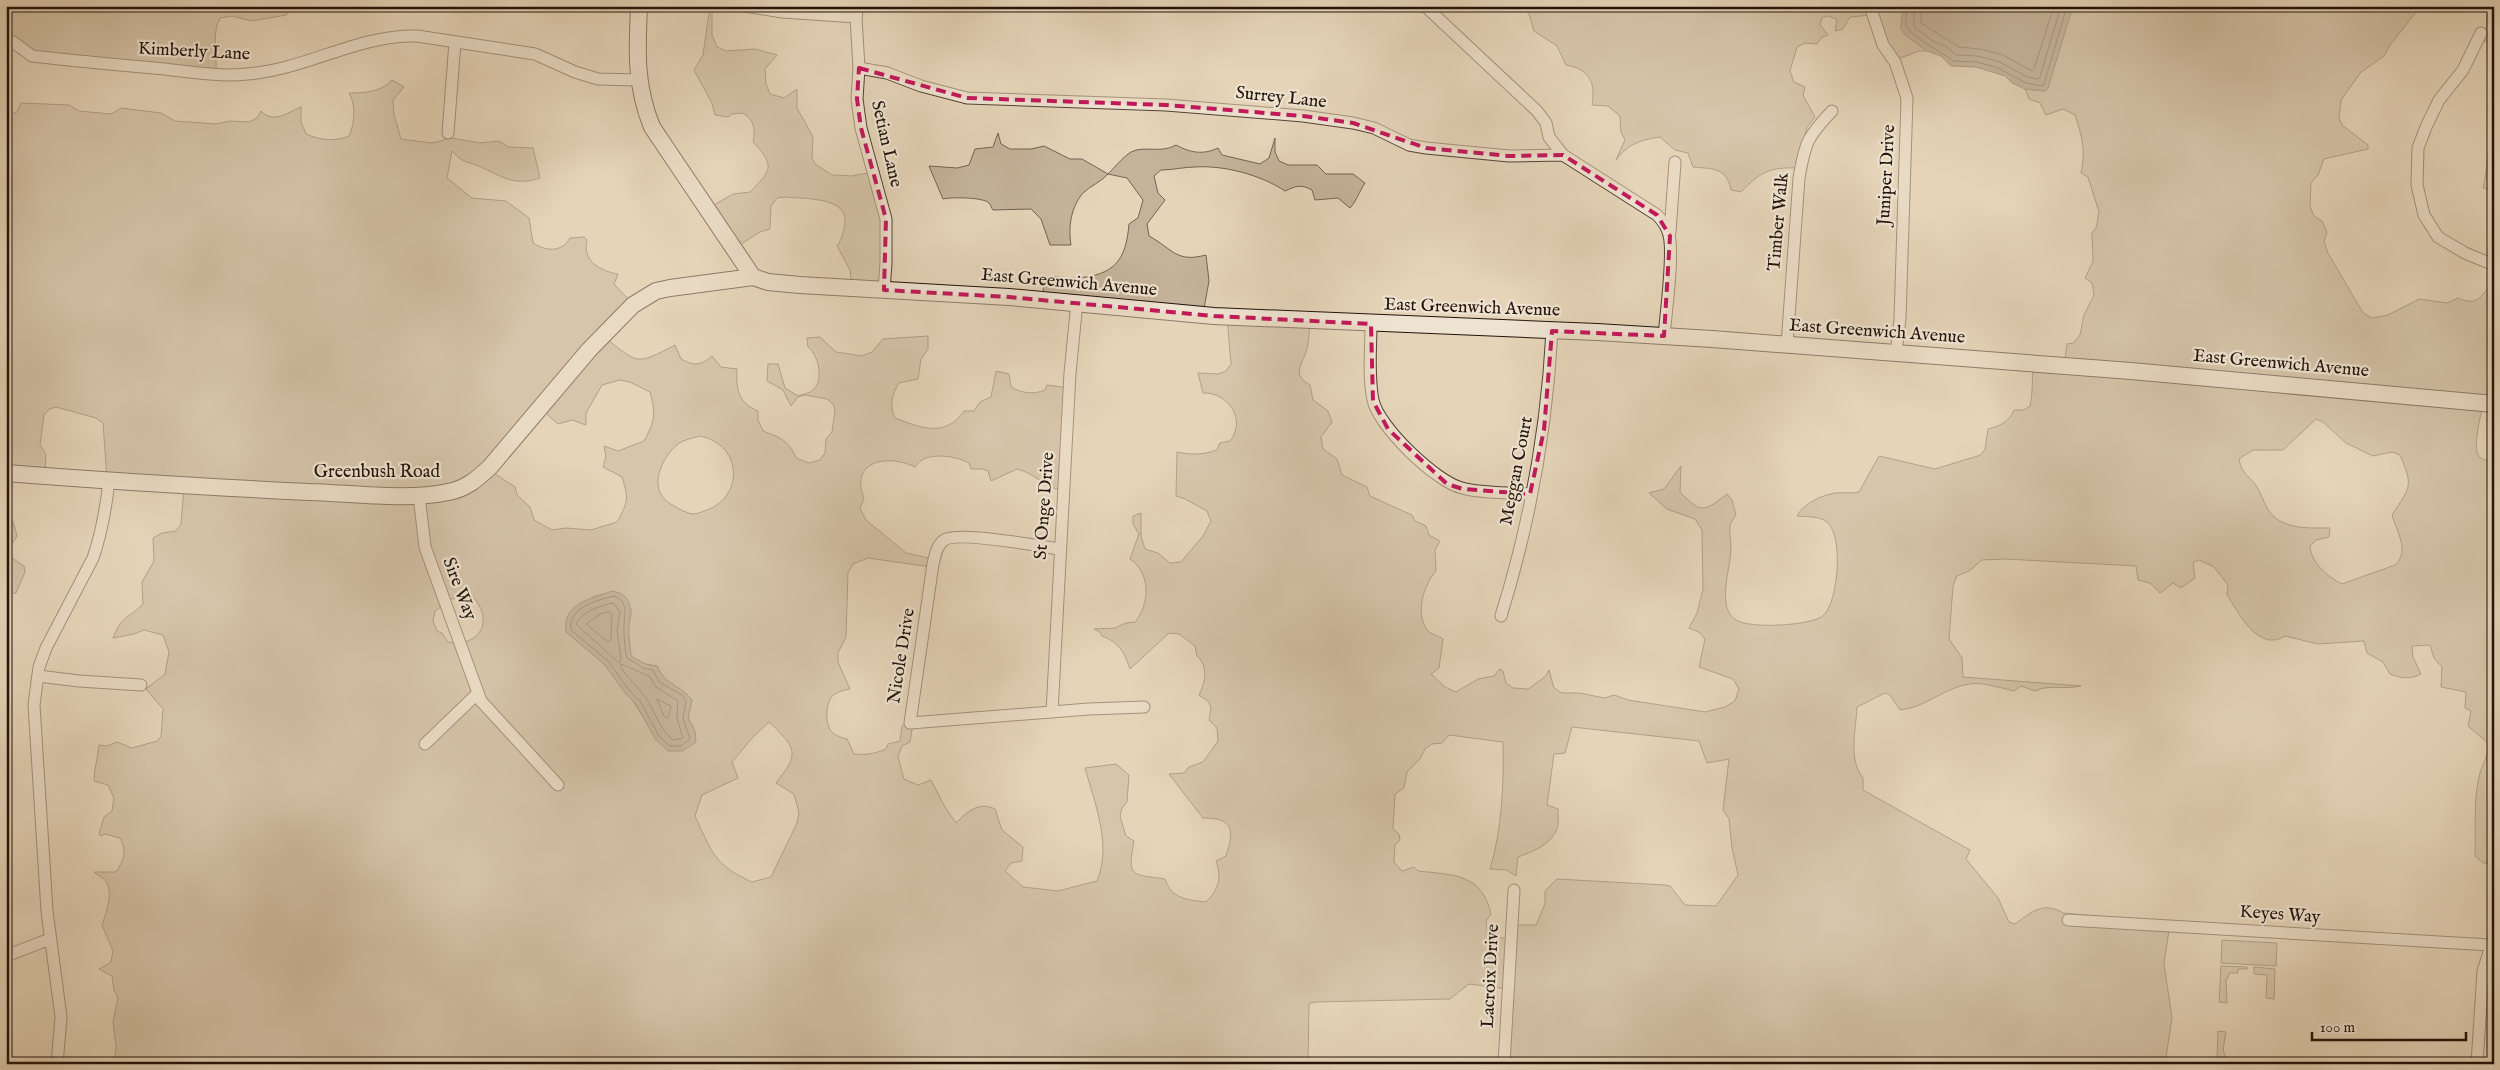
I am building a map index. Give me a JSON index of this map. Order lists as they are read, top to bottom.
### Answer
{
  "streets": {
    "street": [
      "Kimberly Lane",
      "Surrey Lane",
      "Setian Lane",
      "Juniper Drive",
      "Timber Walk",
      "East Greenwich Avenue",
      "Meggan Court",
      "Greenbush Road",
      "St Onge Drive",
      "Sire Way",
      "Nicole Drive",
      "Keyes Way",
      "Lacroix Drive"
    ]
  },
  "crossings": [
    ["Surrey Lane", "Setian Lane"],
    ["Setian Lane", "East Greenwich Avenue"],
    ["Juniper Drive", "East Greenwich Avenue"],
    ["Timber Walk", "East Greenwich Avenue"],
    ["East Greenwich Avenue", "Meggan Court"],
    ["East Greenwich Avenue", "Greenbush Road"],
    ["East Greenwich Avenue", "St Onge Drive"],
    ["Greenbush Road", "Sire Way"],
    ["St Onge Drive", "Nicole Drive"]
  ],
  "scale_bar": "100 m"
}
